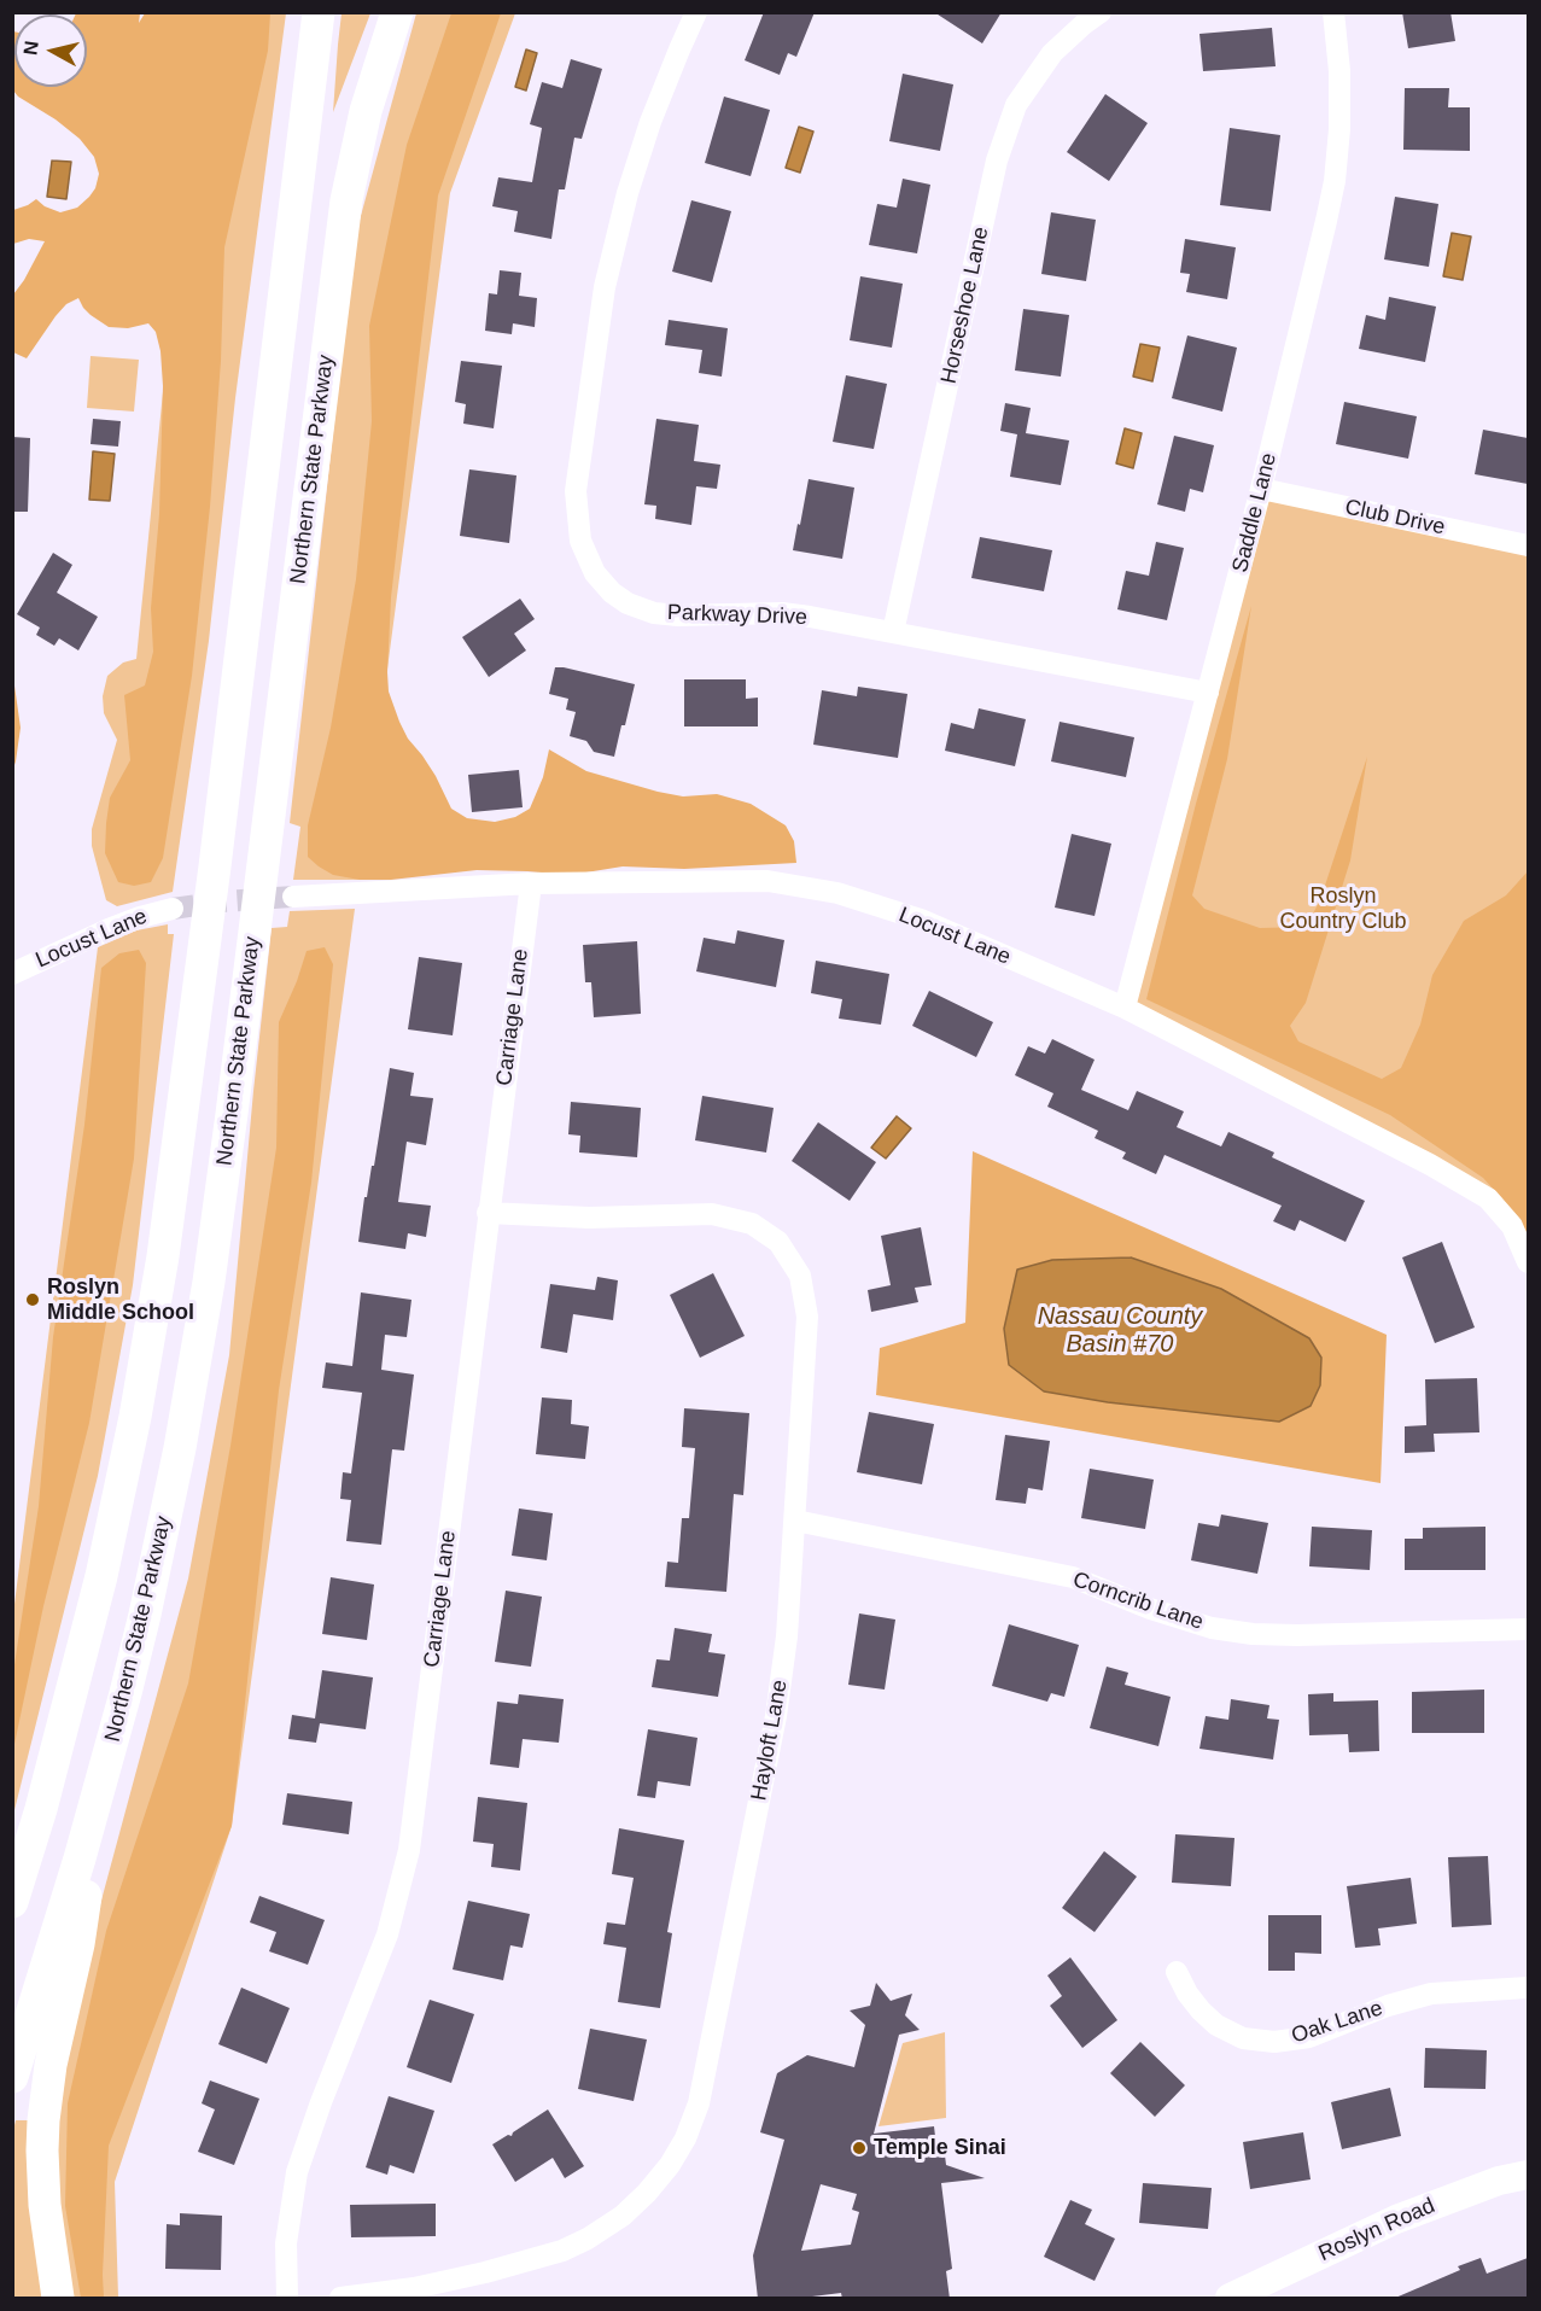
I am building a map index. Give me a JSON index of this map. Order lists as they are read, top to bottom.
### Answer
{
  "streets": {
    "highway": ["Northern State Parkway"],
    "main road": ["Roslyn Road"],
    "street": [
      "Horseshoe Lane",
      "Saddle Lane",
      "Club Drive",
      "Parkway Drive",
      "Locust Lane",
      "Carriage Lane",
      "Corncrib Lane",
      "Hayloft Lane",
      "Oak Lane"
    ]
  },
  "crossings": [
    ["Horseshoe Lane", "Parkway Drive"],
    ["Saddle Lane", "Club Drive"],
    ["Saddle Lane", "Parkway Drive"],
    ["Saddle Lane", "Locust Lane"],
    ["Locust Lane", "Carriage Lane"],
    ["Carriage Lane", "Hayloft Lane"],
    ["Corncrib Lane", "Hayloft Lane"]
  ],
  "water": ["Nassau County Basin #70"],
  "parks": ["Roslyn Country Club"],
  "places": ["Roslyn Middle School", "Temple Sinai"],
  "north": "left"
}
